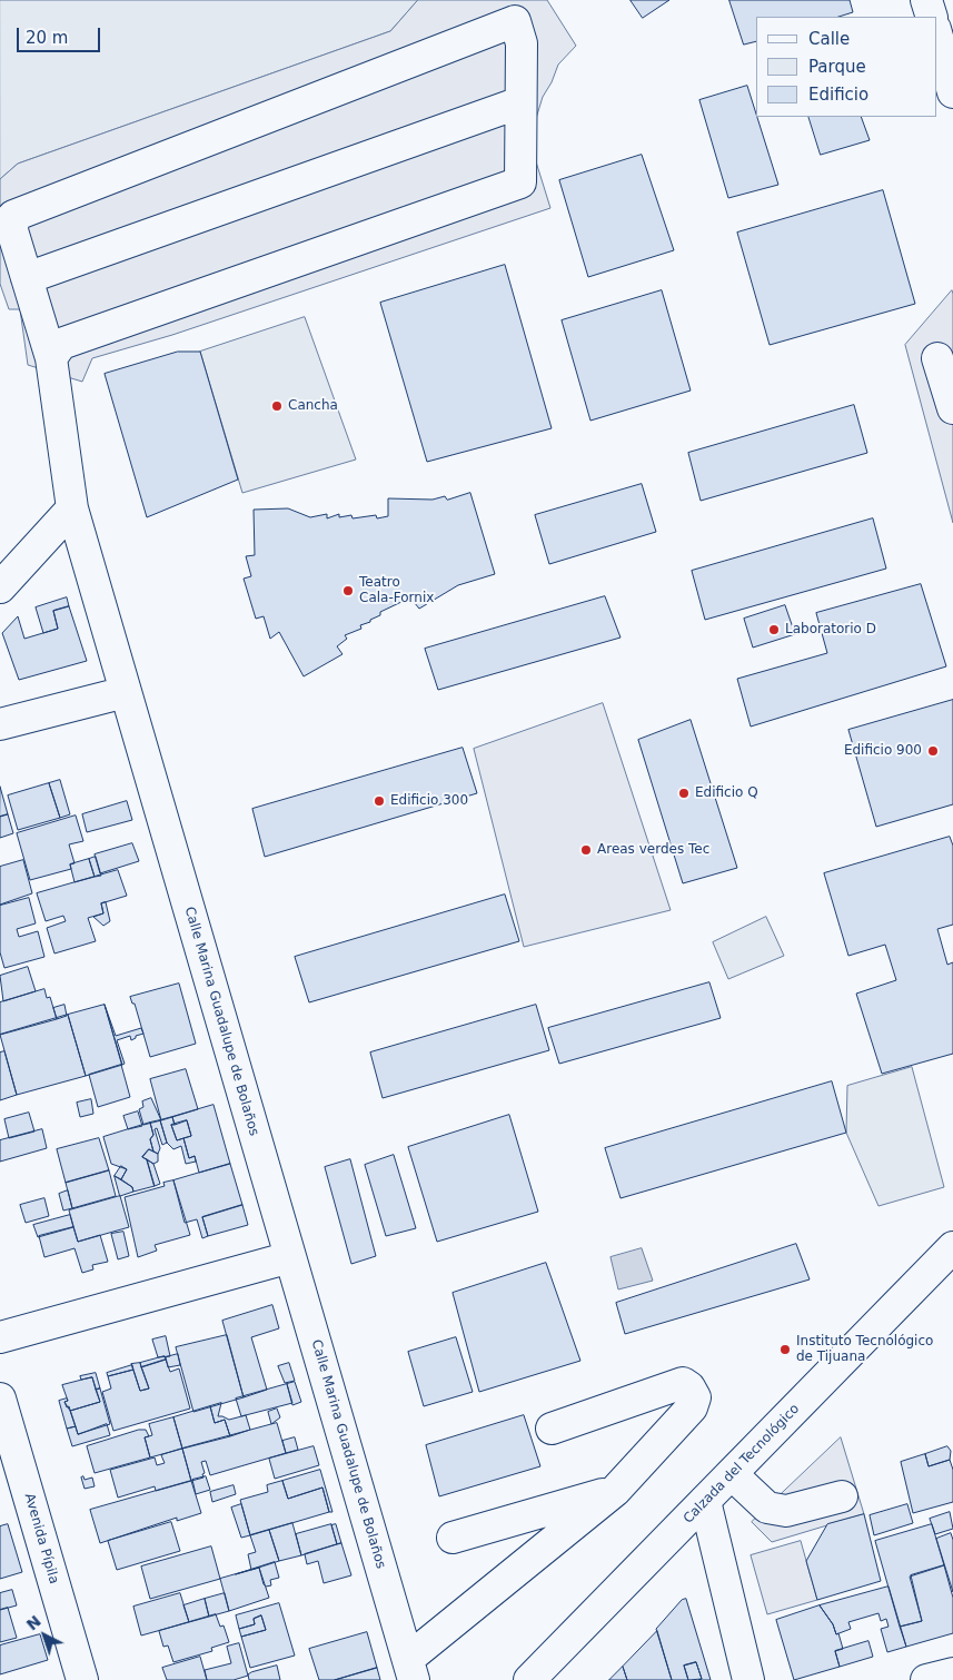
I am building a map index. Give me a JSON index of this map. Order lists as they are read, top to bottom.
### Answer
{
  "streets": {
    "street": ["Calle Marina Guadalupe de Bolaños", "Calzada del Tecnológico", "Avenida Pípila"]
  },
  "places": [
    "Cancha",
    "Teatro Cala-Fornix",
    "Laboratorio D",
    "Edificio 900",
    "Edificio Q",
    "Edificio 300",
    "Areas verdes Tec",
    "Instituto Tecnológico de Tijuana"
  ],
  "legend": ["Calle", "Parque", "Edificio"],
  "scale_bar": "20 m",
  "north": "top left"
}
